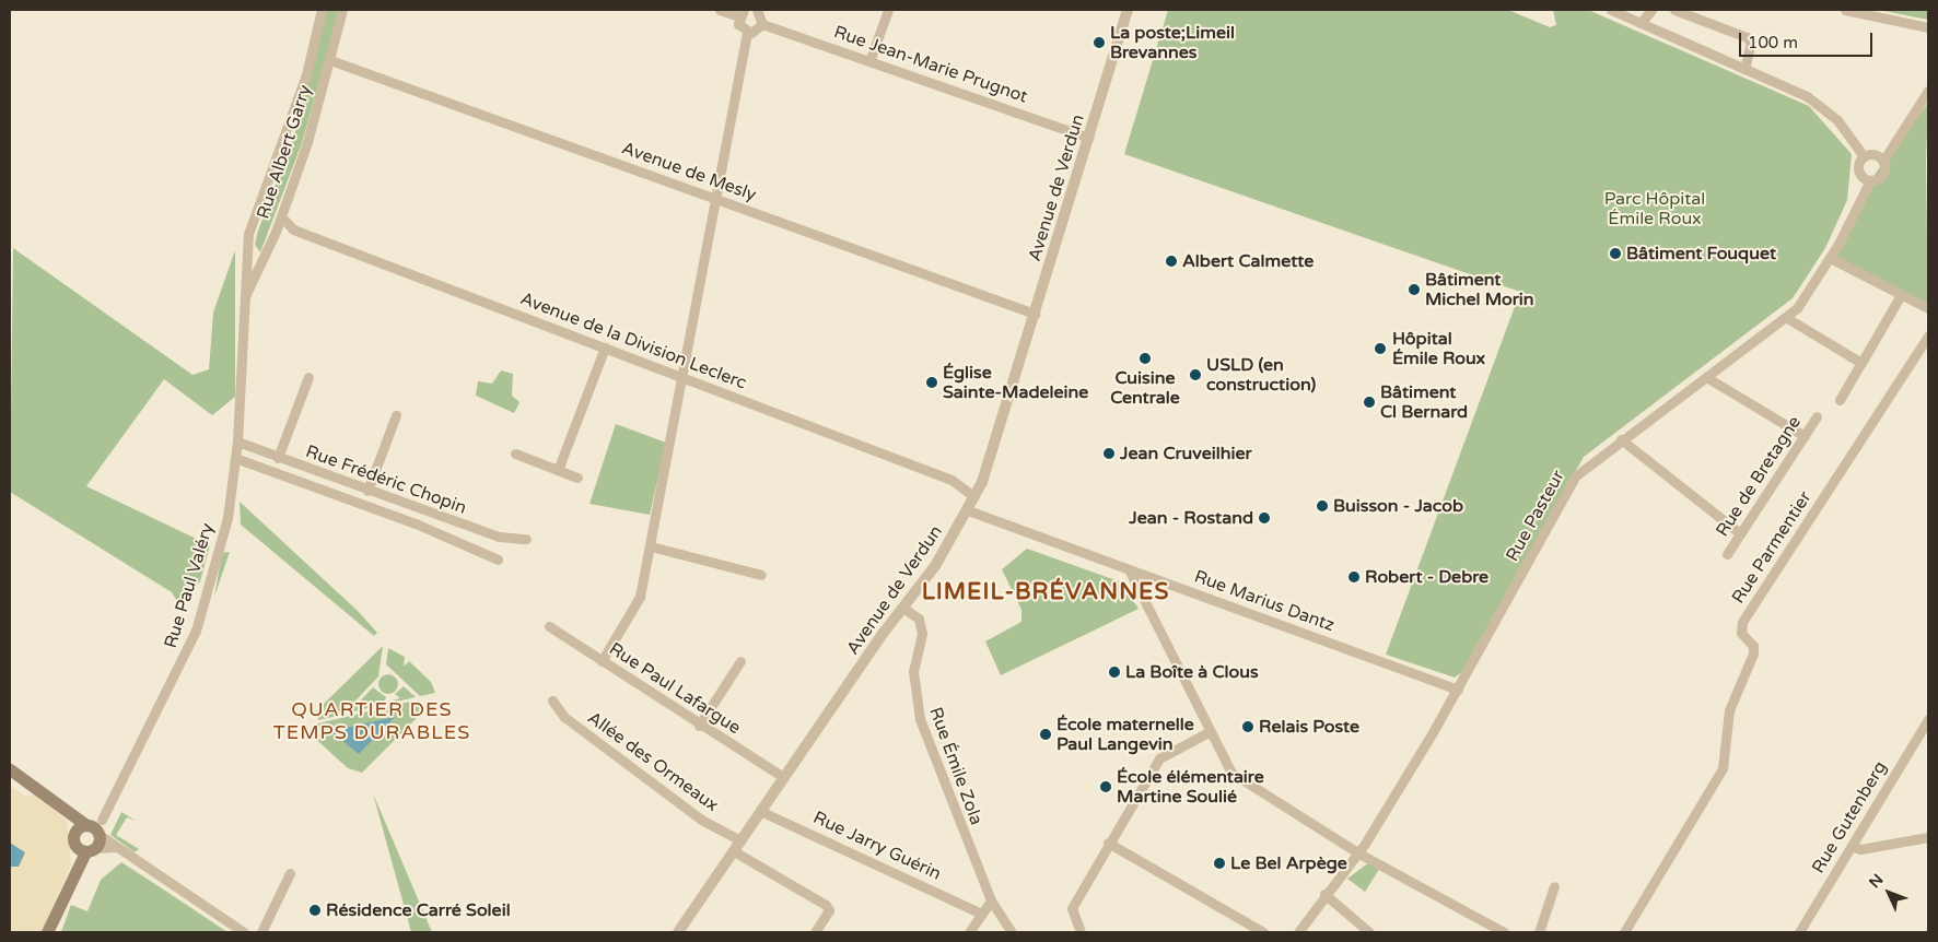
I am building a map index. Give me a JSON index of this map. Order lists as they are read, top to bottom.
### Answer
{
  "streets": {
    "street": [
      "Rue Jean-Marie Prugnot",
      "Rue Albert Garry",
      "Avenue de Mesly",
      "Avenue de Verdun",
      "Avenue de la Division Leclerc",
      "Rue de Bretagne",
      "Rue Frédéric Chopin",
      "Rue Pasteur",
      "Rue Parmentier",
      "Rue Paul Valéry",
      "Rue Marius Dantz",
      "Rue Paul Lafargue",
      "Allée des Ormeaux",
      "Rue Émile Zola",
      "Rue Gutenberg",
      "Rue Jarry Guérin"
    ]
  },
  "crossings": [
    ["Rue Jean-Marie Prugnot", "Avenue de Verdun"],
    ["Rue Albert Garry", "Avenue de Mesly"],
    ["Rue Albert Garry", "Avenue de la Division Leclerc"],
    ["Rue Albert Garry", "Rue Frédéric Chopin"],
    ["Rue Albert Garry", "Rue Paul Valéry"],
    ["Avenue de Mesly", "Avenue de Verdun"],
    ["Avenue de Verdun", "Avenue de la Division Leclerc"],
    ["Avenue de Verdun", "Rue Marius Dantz"],
    ["Avenue de Verdun", "Rue Paul Lafargue"],
    ["Avenue de Verdun", "Allée des Ormeaux"],
    ["Avenue de Verdun", "Rue Émile Zola"],
    ["Avenue de Verdun", "Rue Jarry Guérin"],
    ["Rue Frédéric Chopin", "Rue Paul Valéry"],
    ["Rue Pasteur", "Rue Marius Dantz"]
  ],
  "districts": ["LIMEIL-BRÉVANNES", "QUARTIER DES TEMPS DURABLES"],
  "parks": ["Parc Hôpital Émile Roux"],
  "places": [
    "La poste;Limeil Brevannes",
    "Bâtiment Fouquet",
    "Albert Calmette",
    "Bâtiment Michel Morin",
    "Hôpital Émile Roux",
    "Cuisine Centrale",
    "USLD (en construction)",
    "Église Sainte-Madeleine",
    "Bâtiment Cl Bernard",
    "Jean Cruveilhier",
    "Buisson - Jacob",
    "Jean - Rostand",
    "Robert - Debre",
    "La Boîte à Clous",
    "Relais Poste",
    "École maternelle Paul Langevin",
    "École élémentaire Martine Soulié",
    "Le Bel Arpège",
    "Résidence Carré Soleil"
  ],
  "scale_bar": "100 m",
  "north": "top left"
}
